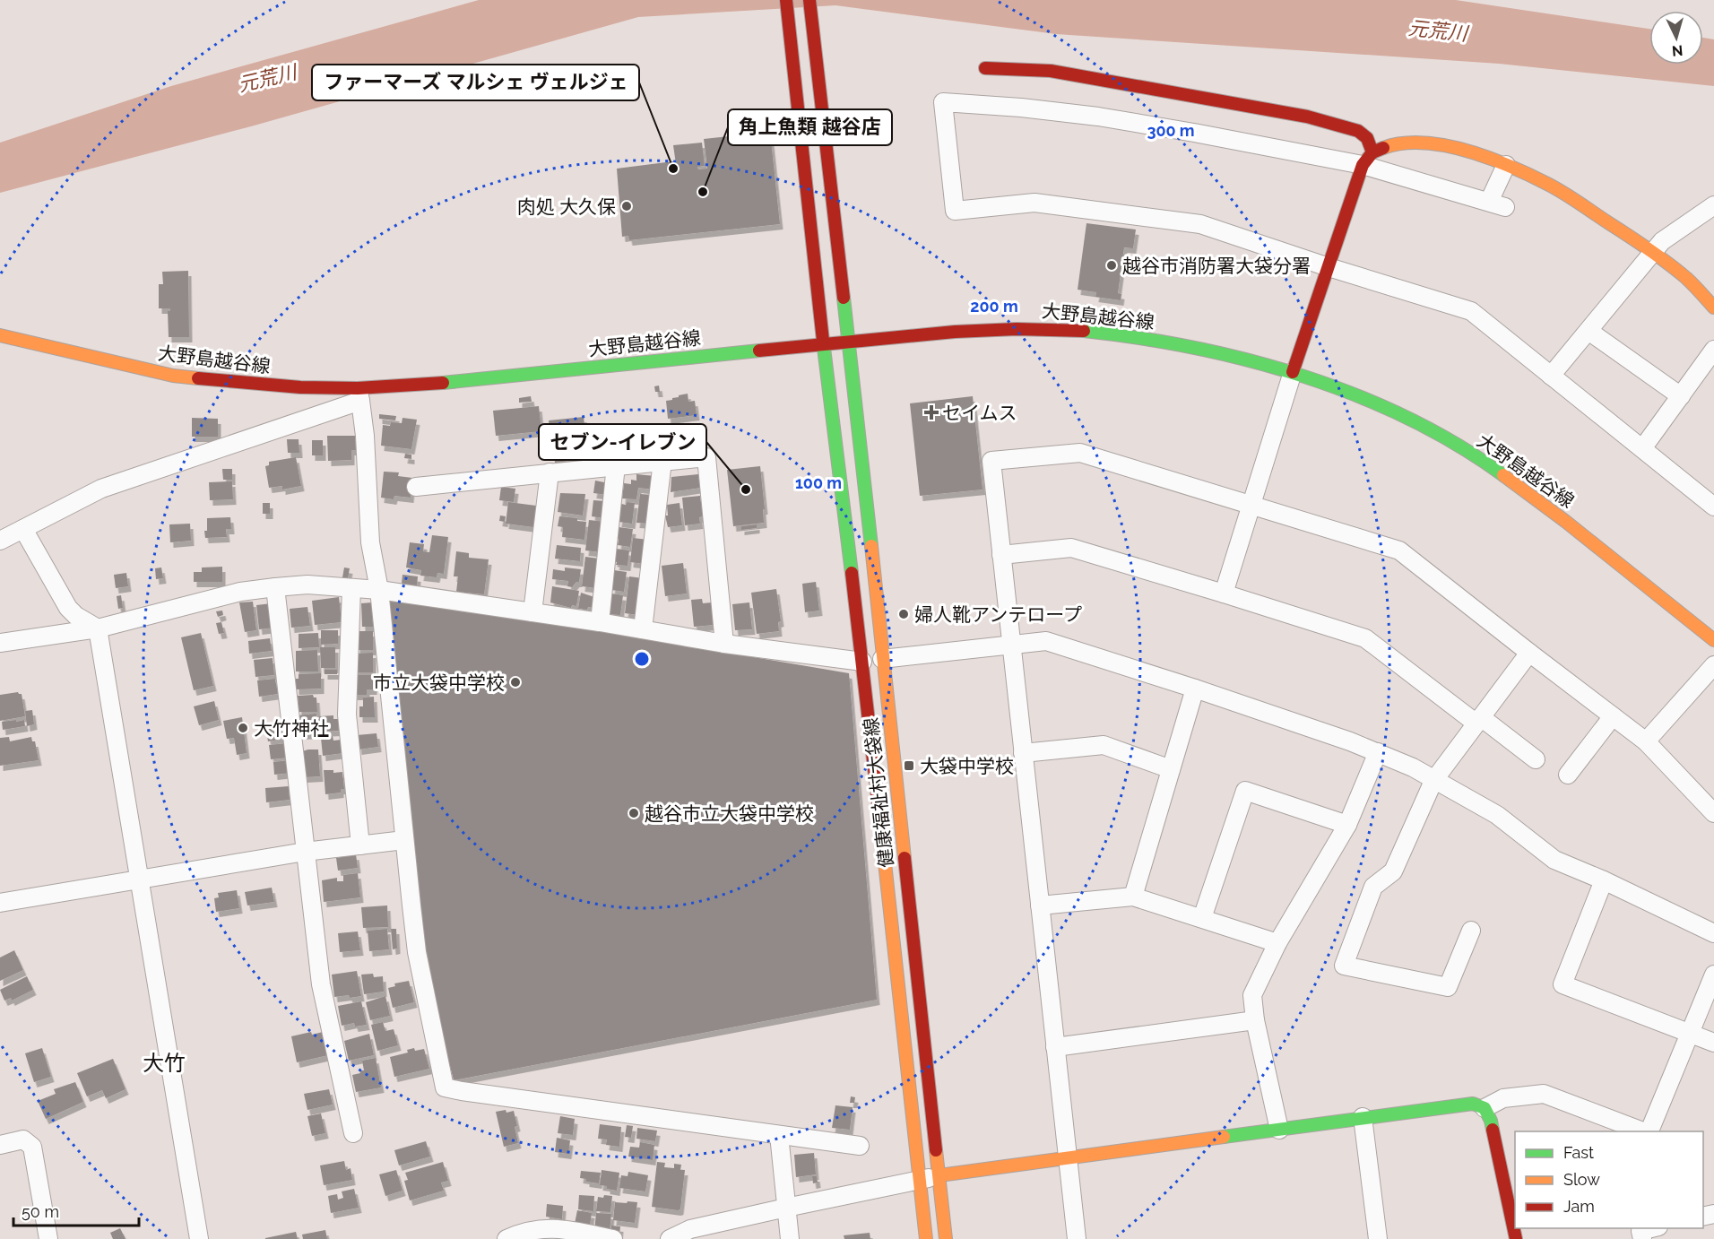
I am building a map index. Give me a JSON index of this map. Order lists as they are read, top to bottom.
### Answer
{
  "streets": {
    "street": ["大野島越谷線", "健康福祉村大袋線"]
  },
  "crossings": [
    ["大野島越谷線", "健康福祉村大袋線"]
  ],
  "districts": ["大竹"],
  "water": ["元荒川"],
  "places": {
    "other": [
      "ファーマーズ マルシェ ヴェルジェ",
      "角上魚類 越谷店",
      "肉処 大久保",
      "越谷市消防署大袋分署",
      "セブン-イレブン",
      "婦人靴アンテロープ",
      "市立大袋中学校",
      "大竹神社",
      "越谷市立大袋中学校"
    ],
    "health": ["セイムス"],
    "transit": ["大袋中学校"]
  },
  "legend": ["Fast", "Slow", "Jam"],
  "scale_bar": "50 m",
  "north": "bottom",
  "rings": ["300 m", "200 m", "100 m"]
}
